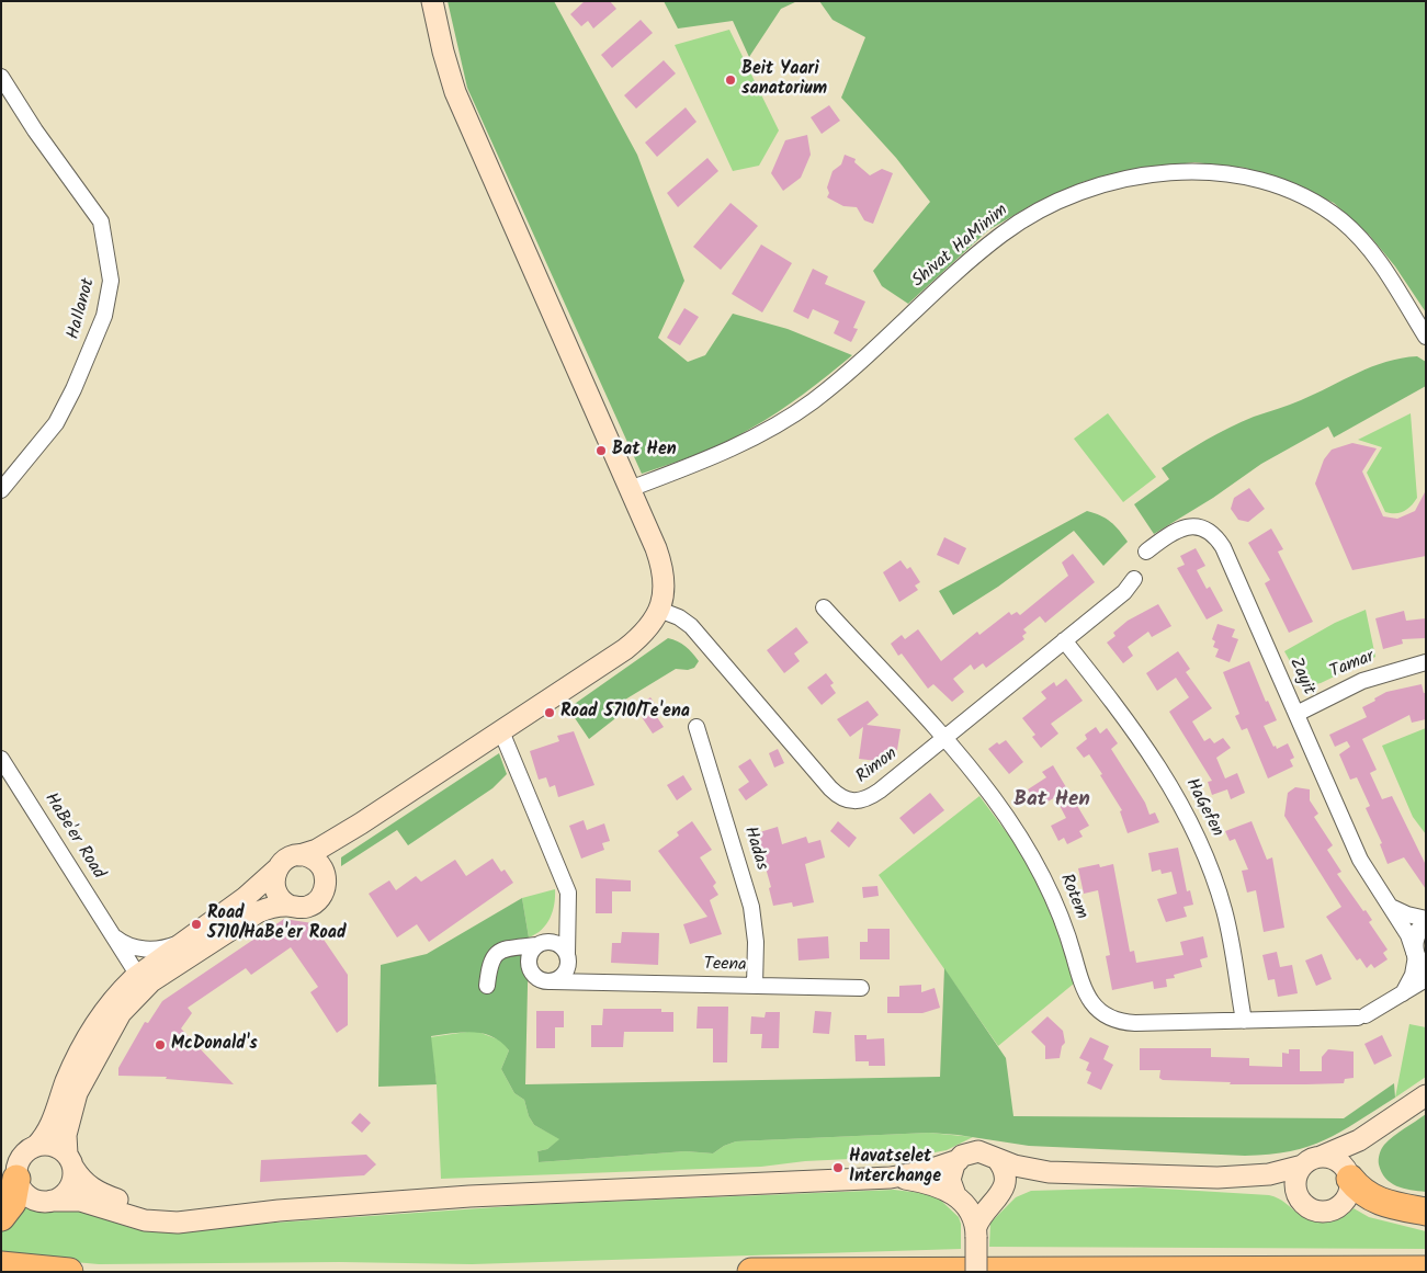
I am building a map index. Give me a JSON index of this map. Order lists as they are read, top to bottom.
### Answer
{
  "streets": {
    "street": [
      "Shivat HaMinim",
      "HaIlanot",
      "Tamar",
      "Zayit",
      "Rimon",
      "HaGefen",
      "HaBe'er Road",
      "Hadas",
      "Rotem",
      "Teena"
    ]
  },
  "crossings": [
    ["Tamar", "Zayit"],
    ["Rimon", "HaGefen"],
    ["Rimon", "Rotem"],
    ["HaGefen", "Rotem"],
    ["Hadas", "Teena"]
  ],
  "districts": ["Bat Hen"],
  "places": [
    "Beit Yaari sanatorium",
    "Bat Hen",
    "Road 5710/Te'ena",
    "Road 5710/HaBe'er Road",
    "McDonald's",
    "Havatselet Interchange"
  ]
}
